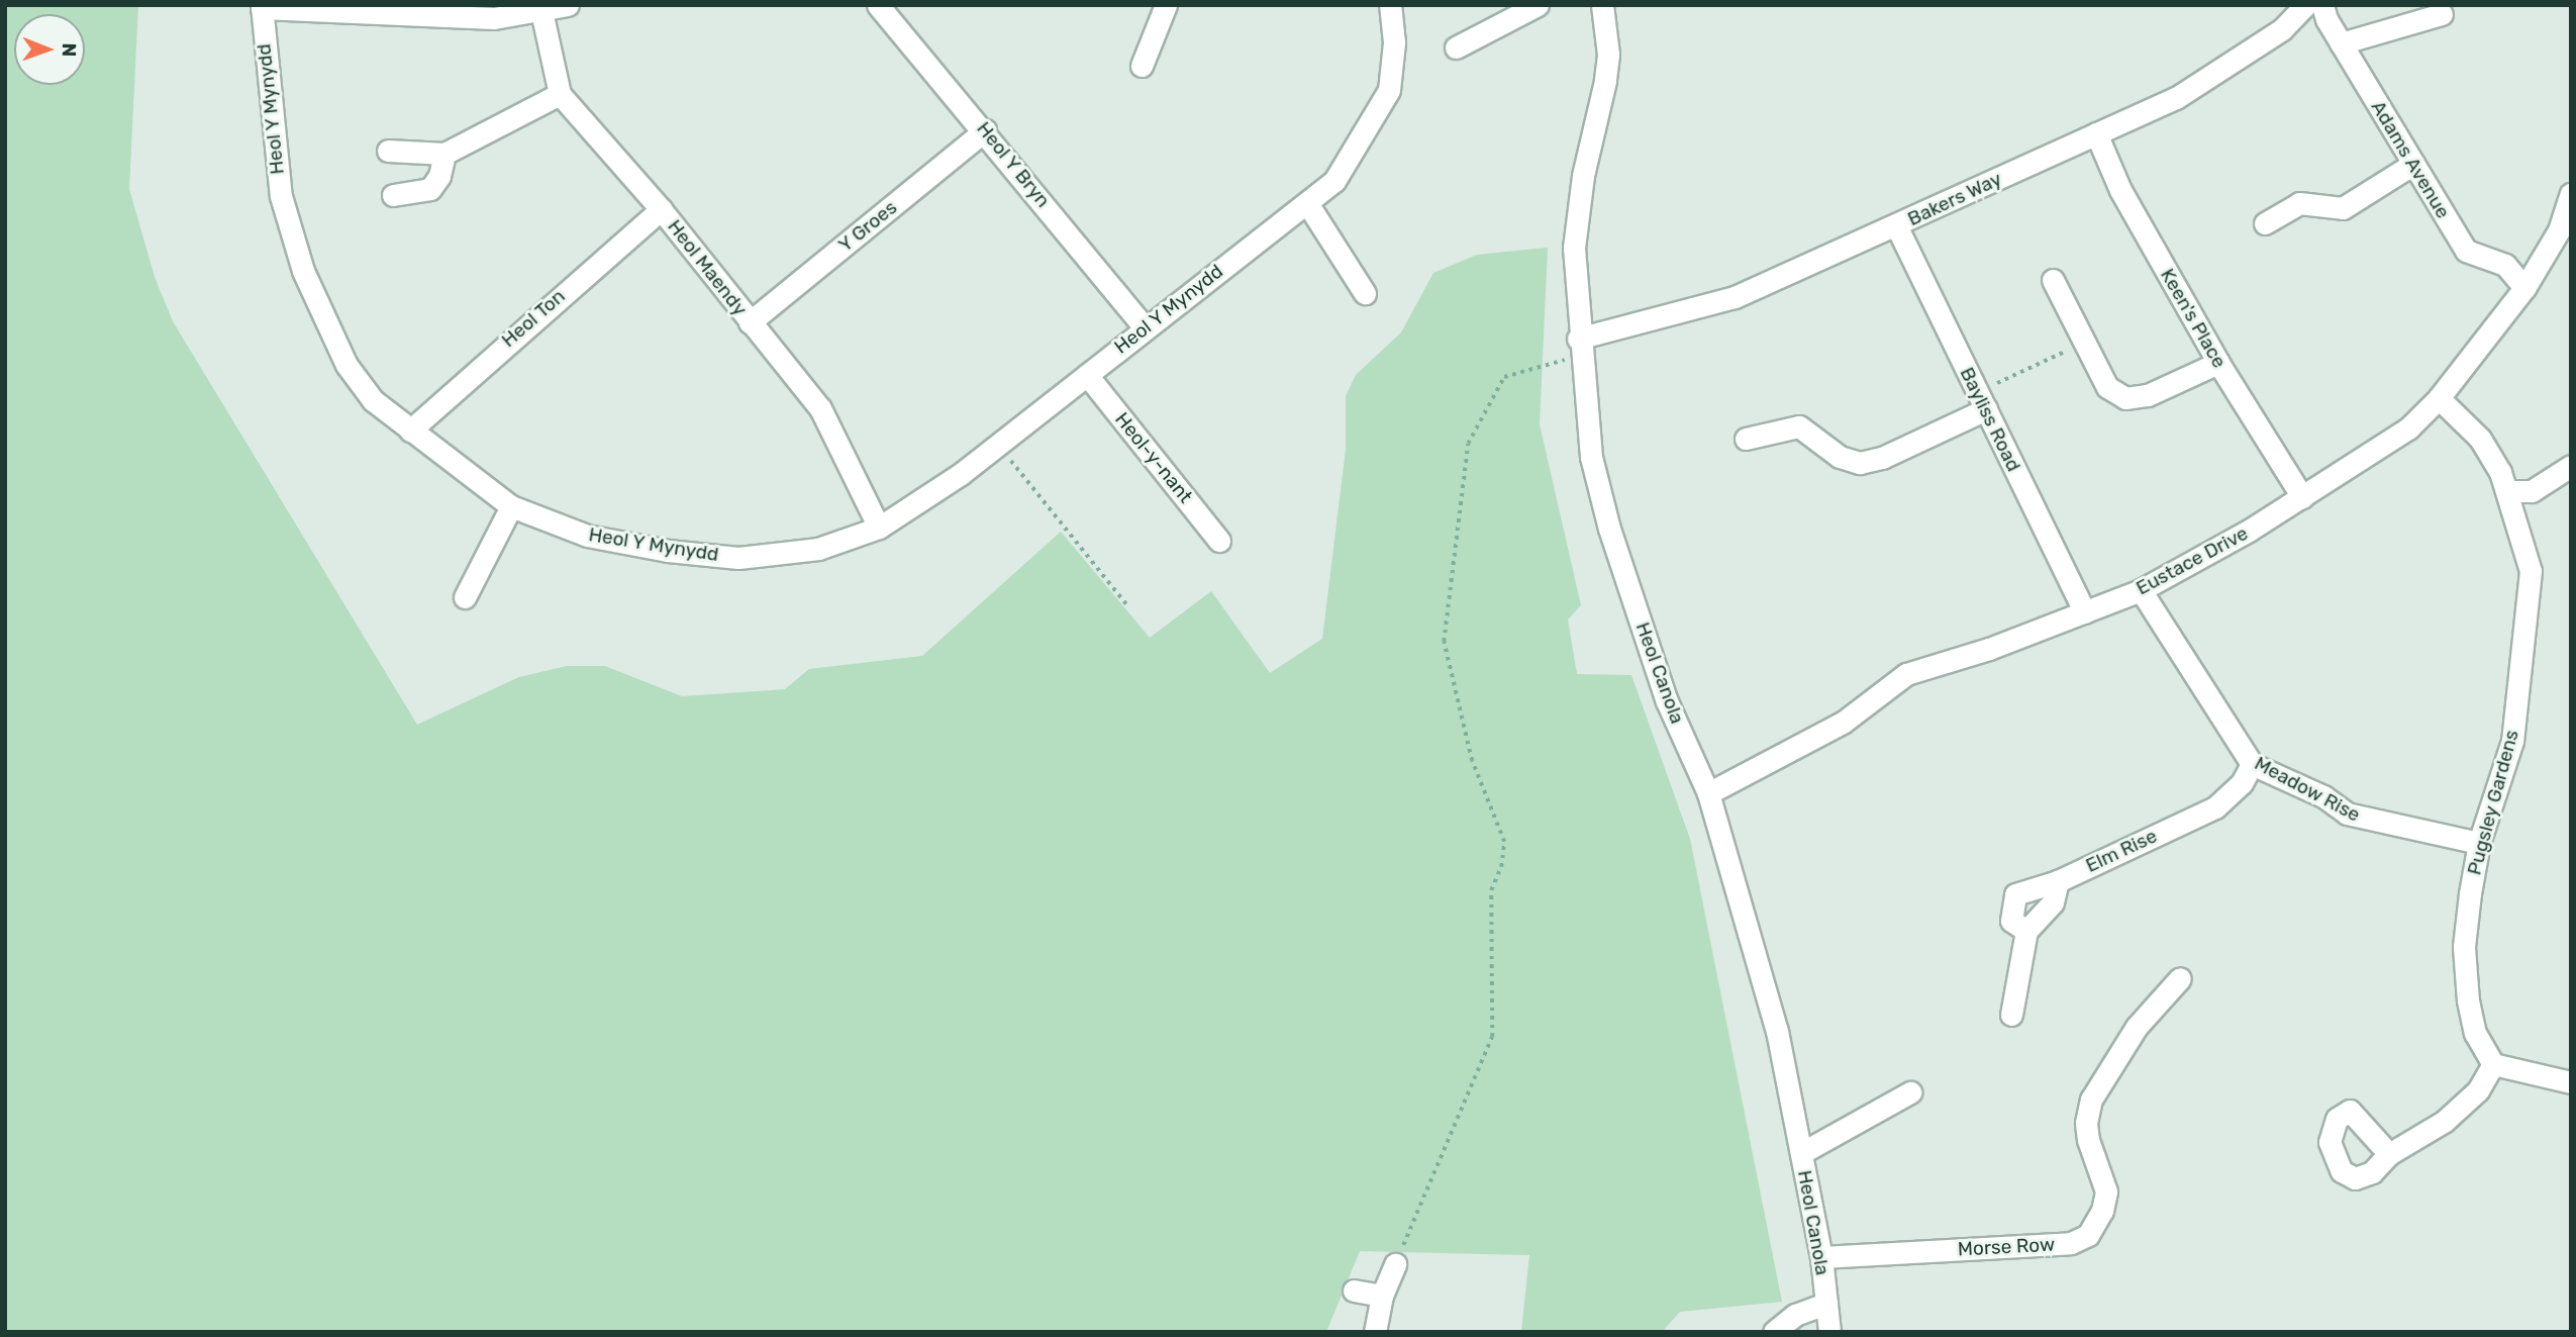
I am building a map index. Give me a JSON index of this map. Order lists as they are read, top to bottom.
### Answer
{
  "streets": {
    "street": [
      "Heol Y Mynydd",
      "Adams Avenue",
      "Heol Y Bryn",
      "Bakers Way",
      "Y Groes",
      "Heol Maendy",
      "Heol Ton",
      "Keen's Place",
      "Bayliss Road",
      "Heol-y-nant",
      "Eustace Drive",
      "Heol Canola",
      "Meadow Rise",
      "Pugsley Gardens",
      "Elm Rise",
      "Morse Row"
    ]
  },
  "crossings": [
    ["Heol Y Mynydd", "Heol Y Bryn"],
    ["Heol Y Mynydd", "Heol Maendy"],
    ["Heol Y Mynydd", "Heol Ton"],
    ["Heol Y Mynydd", "Heol-y-nant"],
    ["Adams Avenue", "Eustace Drive"],
    ["Heol Y Bryn", "Y Groes"],
    ["Bakers Way", "Keen's Place"],
    ["Bakers Way", "Bayliss Road"],
    ["Bakers Way", "Heol Canola"],
    ["Y Groes", "Heol Maendy"],
    ["Heol Maendy", "Heol Ton"],
    ["Keen's Place", "Eustace Drive"],
    ["Bayliss Road", "Eustace Drive"],
    ["Eustace Drive", "Heol Canola"],
    ["Eustace Drive", "Meadow Rise"],
    ["Eustace Drive", "Pugsley Gardens"],
    ["Heol Canola", "Morse Row"],
    ["Meadow Rise", "Pugsley Gardens"],
    ["Meadow Rise", "Elm Rise"]
  ],
  "north": "right"
}
